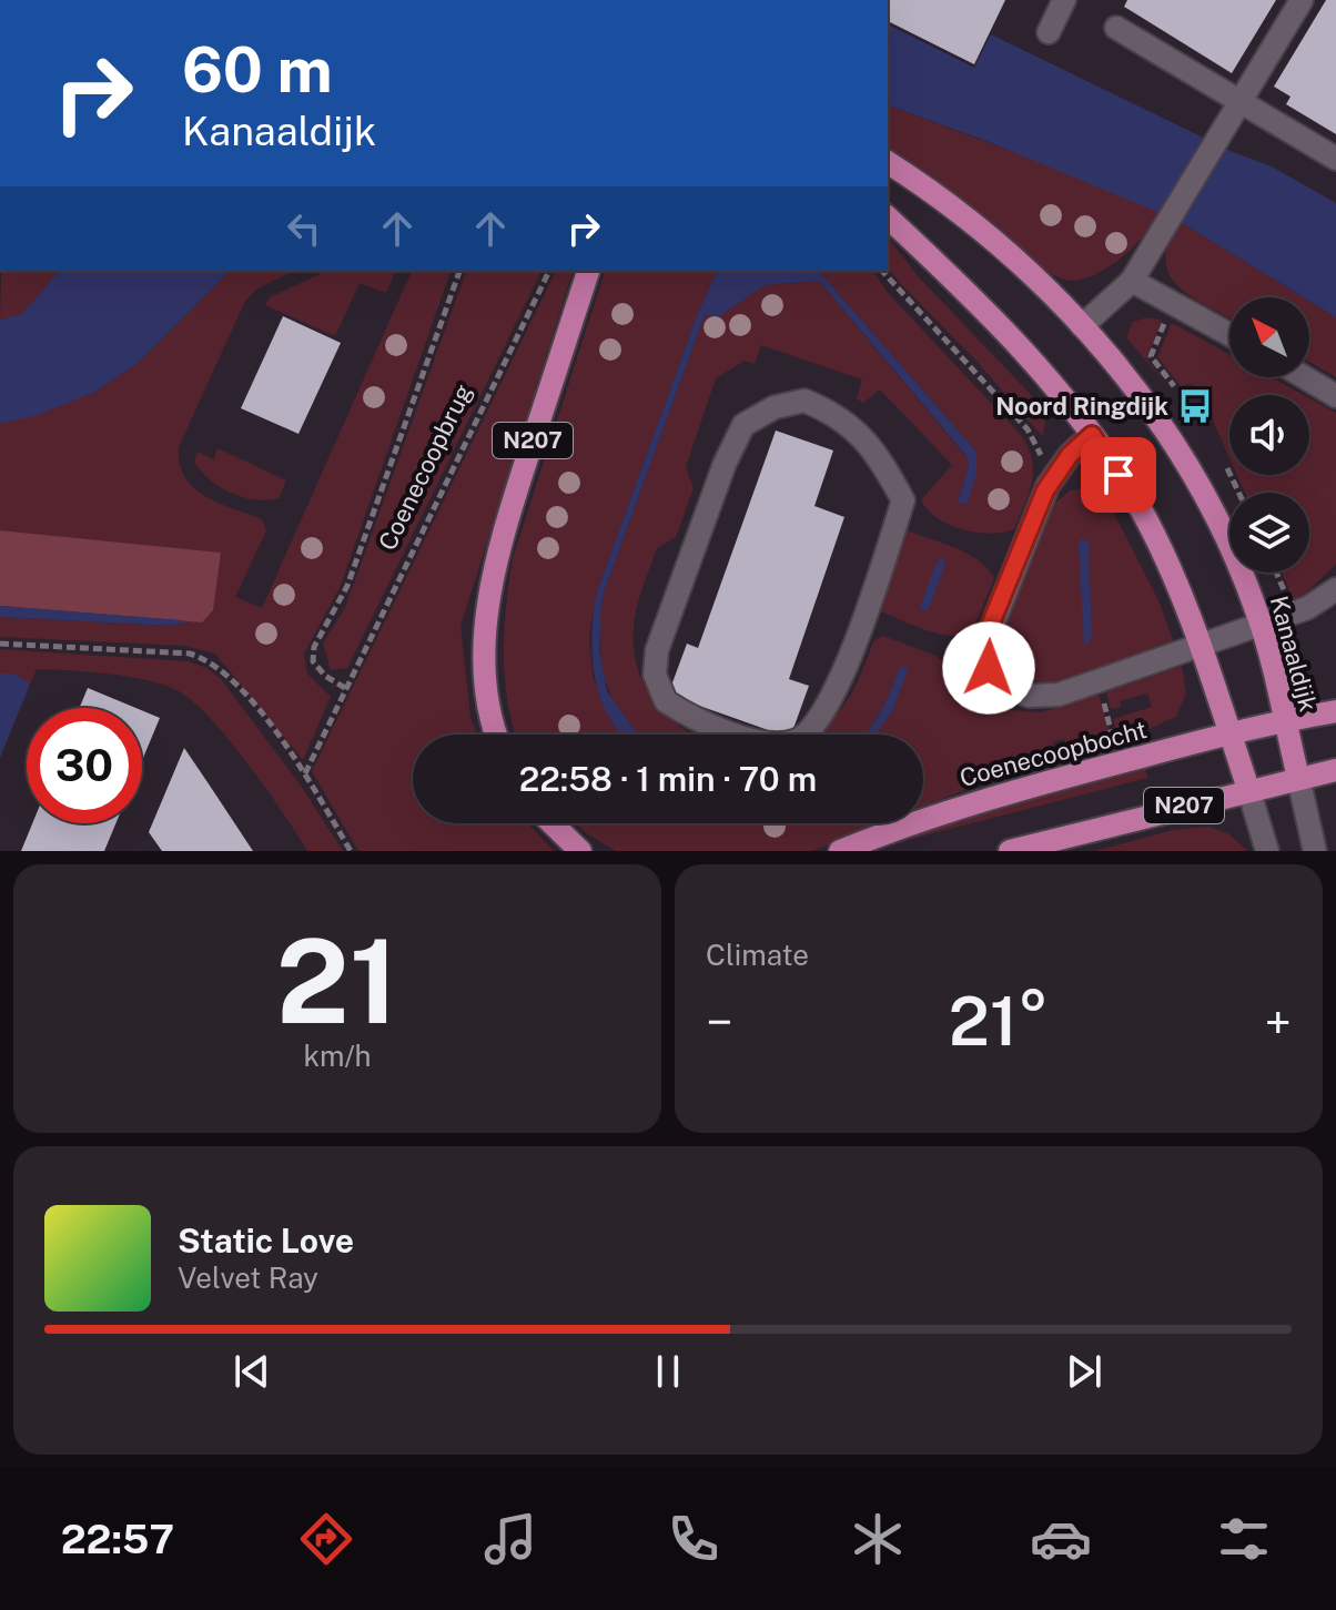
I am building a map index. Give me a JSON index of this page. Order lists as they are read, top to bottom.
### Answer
{
  "streets": {
    "main road": ["N207", "Kanaaldijk", "Coenecoopbocht"],
    "path": ["Coenecoopbrug"]
  },
  "crossings": [
    ["N207", "Kanaaldijk"],
    ["N207", "Coenecoopbocht"],
    ["Kanaaldijk", "Coenecoopbocht"]
  ],
  "places": {
    "bus stop": ["Noord Ringdijk"]
  },
  "north": "top left",
  "page": {
    "turn": ["60 m", "Kanaaldijk"],
    "limit": "30",
    "trip": "22:58 · 1 min · 70 m",
    "tile": [
      ["21", "km/h"],
      "Climate"
    ],
    "heat": ["−", "21°", "+"],
    "song": ["Static Love", "Velvet Ray"],
    "tabs": "22:57"
  }
}
